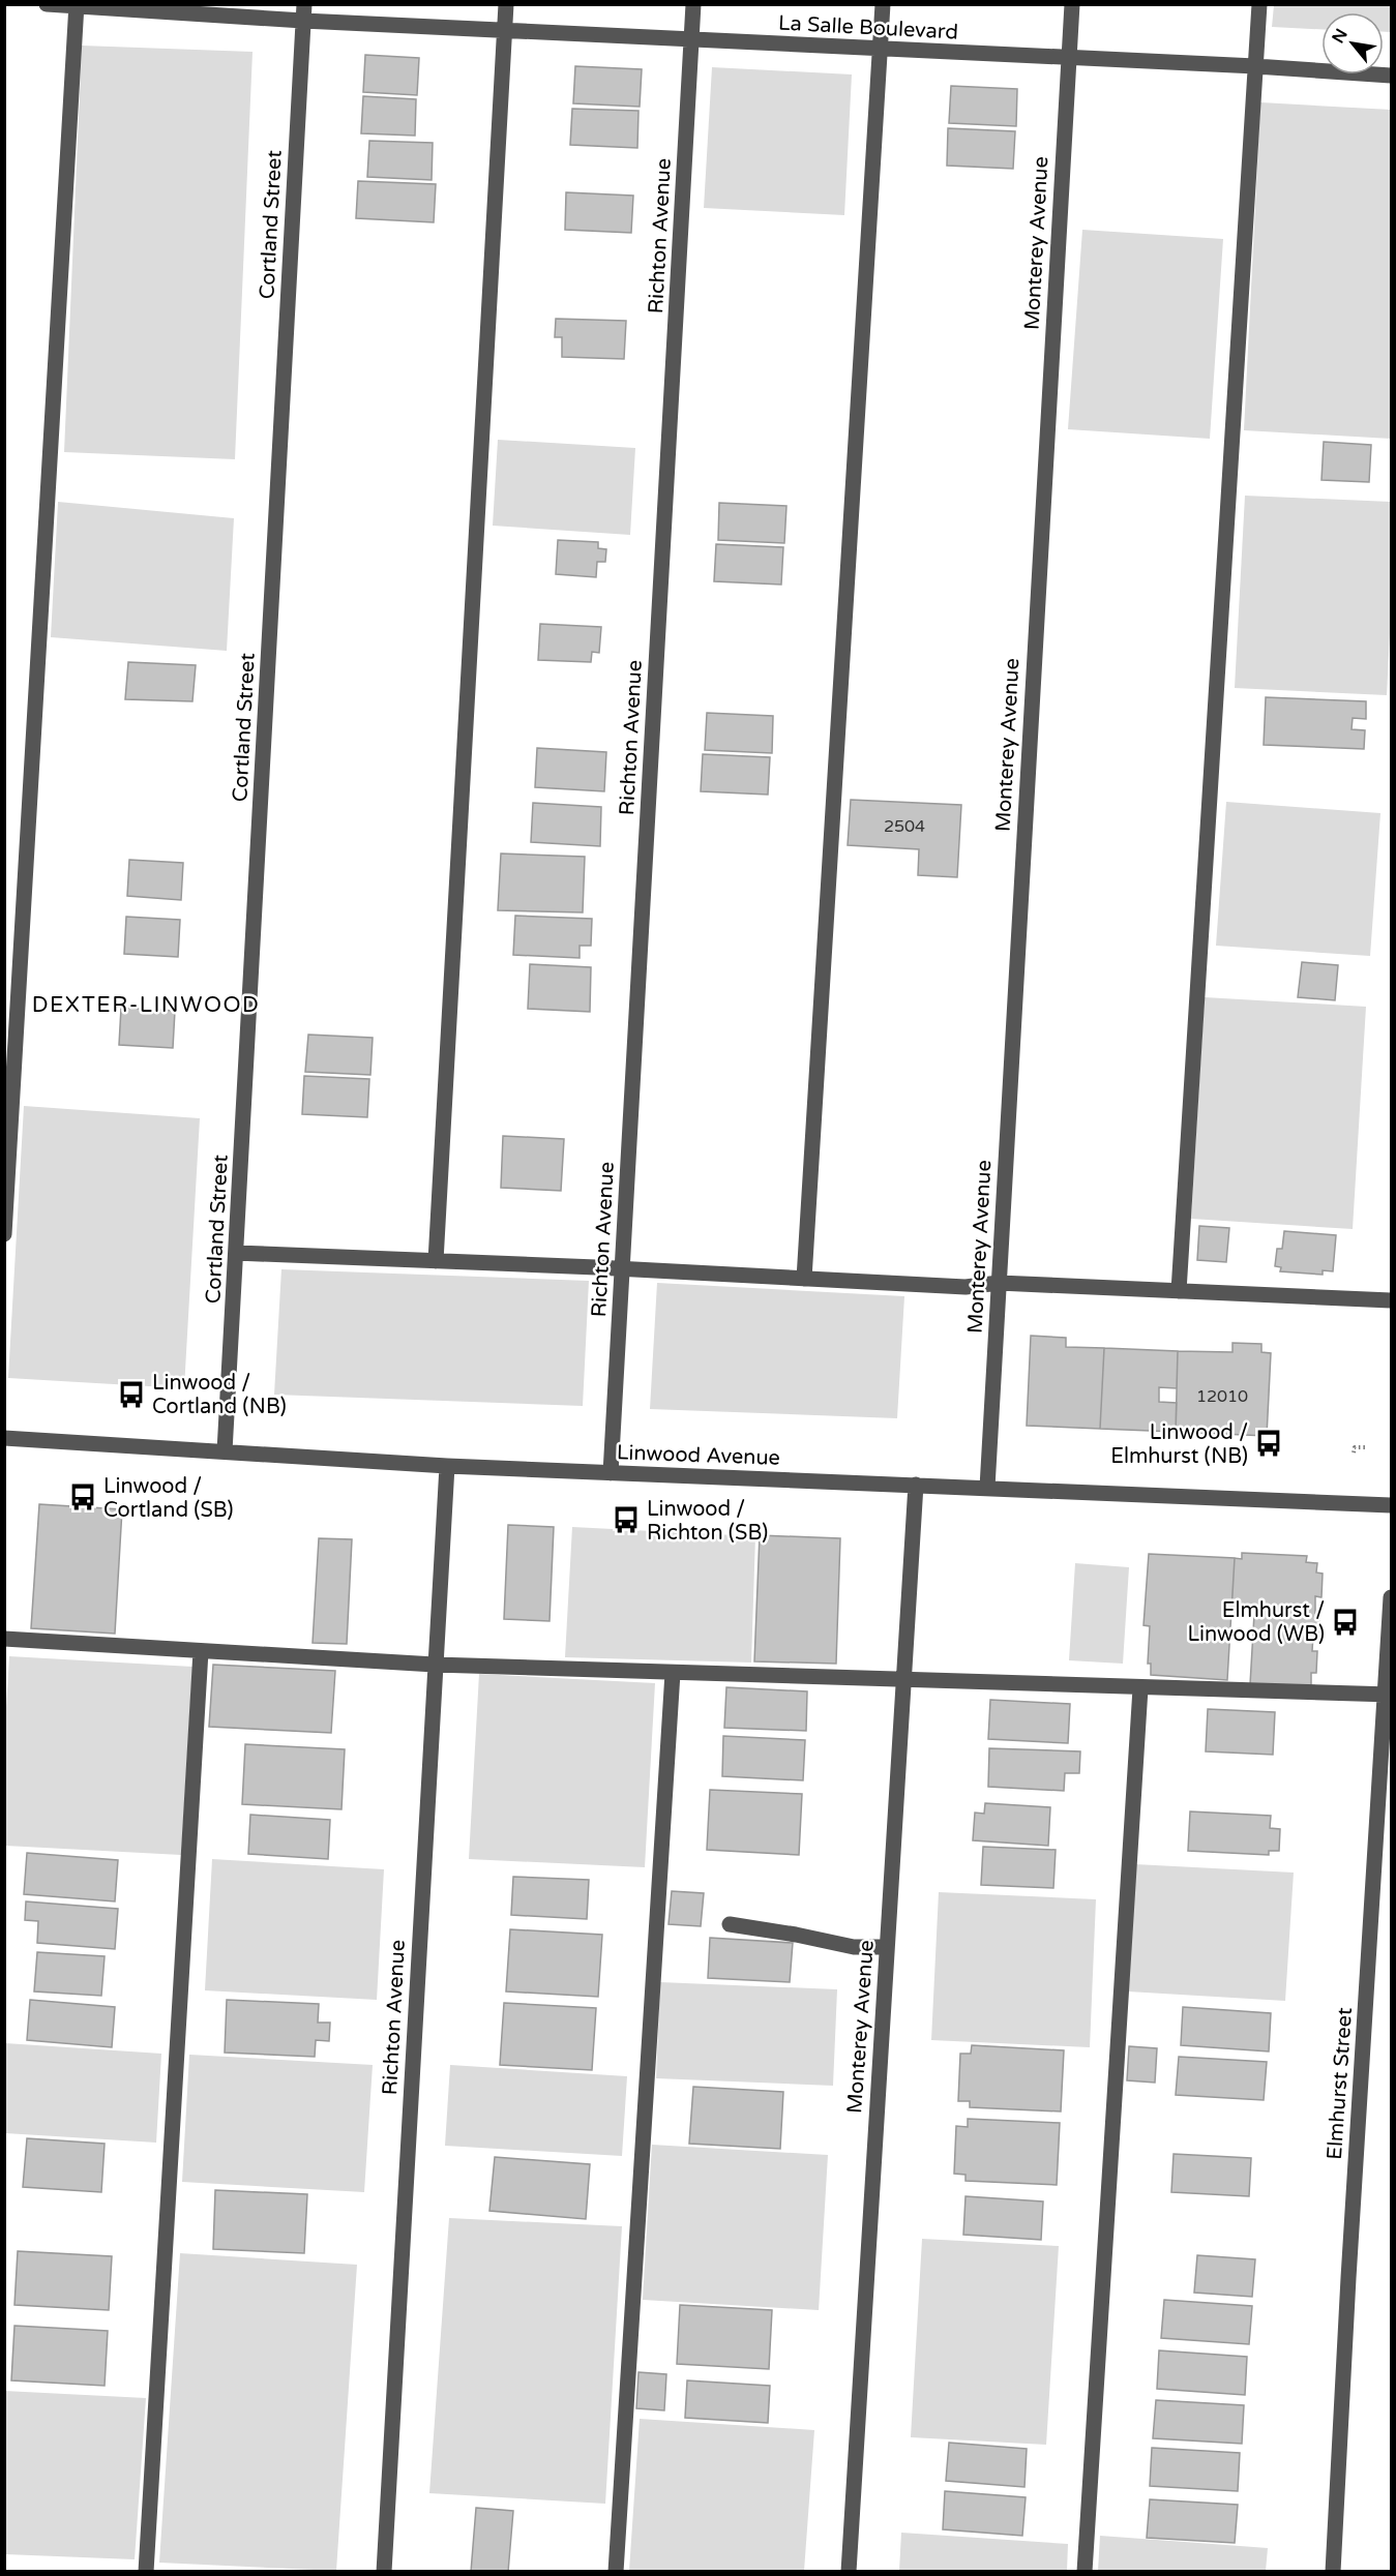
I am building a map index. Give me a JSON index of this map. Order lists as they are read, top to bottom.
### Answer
{
  "streets": {
    "street": [
      "La Salle Boulevard",
      "Cortland Street",
      "Richton Avenue",
      "Monterey Avenue",
      "Linwood Avenue",
      "Elmhurst Street"
    ]
  },
  "crossings": [
    ["La Salle Boulevard", "Cortland Street"],
    ["La Salle Boulevard", "Richton Avenue"],
    ["La Salle Boulevard", "Monterey Avenue"],
    ["Cortland Street", "Linwood Avenue"],
    ["Richton Avenue", "Linwood Avenue"],
    ["Monterey Avenue", "Linwood Avenue"]
  ],
  "districts": ["DEXTER-LINWOOD"],
  "places": {
    "bus stop": [
      "Linwood / Cortland (NB)",
      "Linwood / Elmhurst (NB)",
      "Linwood / Cortland (SB)",
      "Linwood / Richton (SB)",
      "Elmhurst / Linwood (WB)"
    ]
  },
  "house_numbers": ["2504", "12010"],
  "north": "top left"
}
